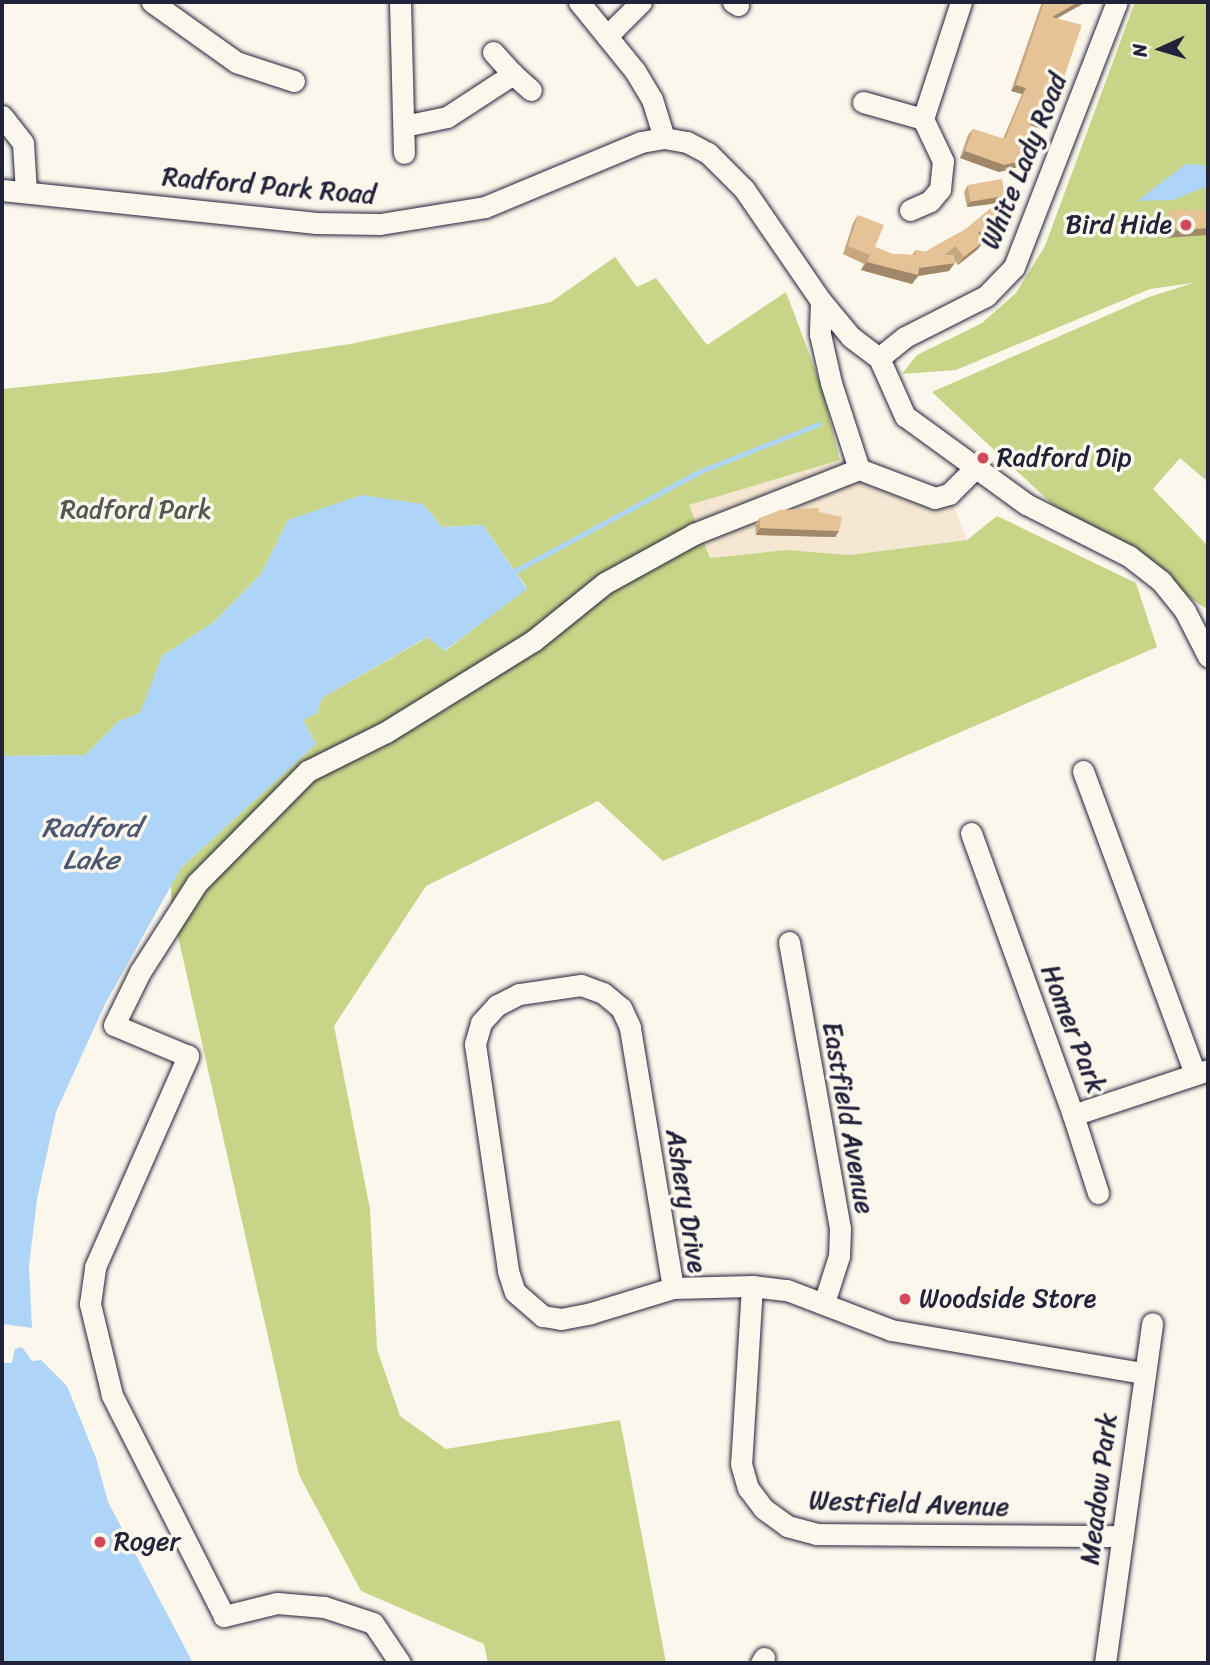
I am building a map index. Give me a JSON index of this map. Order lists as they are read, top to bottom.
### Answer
{
  "streets": {
    "street": [
      "White Lady Road",
      "Radford Park Road",
      "Homer Park",
      "Eastfield Avenue",
      "Ashery Drive",
      "Meadow Park",
      "Westfield Avenue"
    ]
  },
  "crossings": [
    ["Eastfield Avenue", "Ashery Drive"],
    ["Ashery Drive", "Meadow Park"],
    ["Ashery Drive", "Westfield Avenue"],
    ["Meadow Park", "Westfield Avenue"]
  ],
  "water": ["Radford Lake"],
  "parks": ["Radford Park"],
  "places": [
    "Bird Hide",
    "Radford Dip",
    "Woodside Store",
    "Roger"
  ],
  "north": "left"
}
